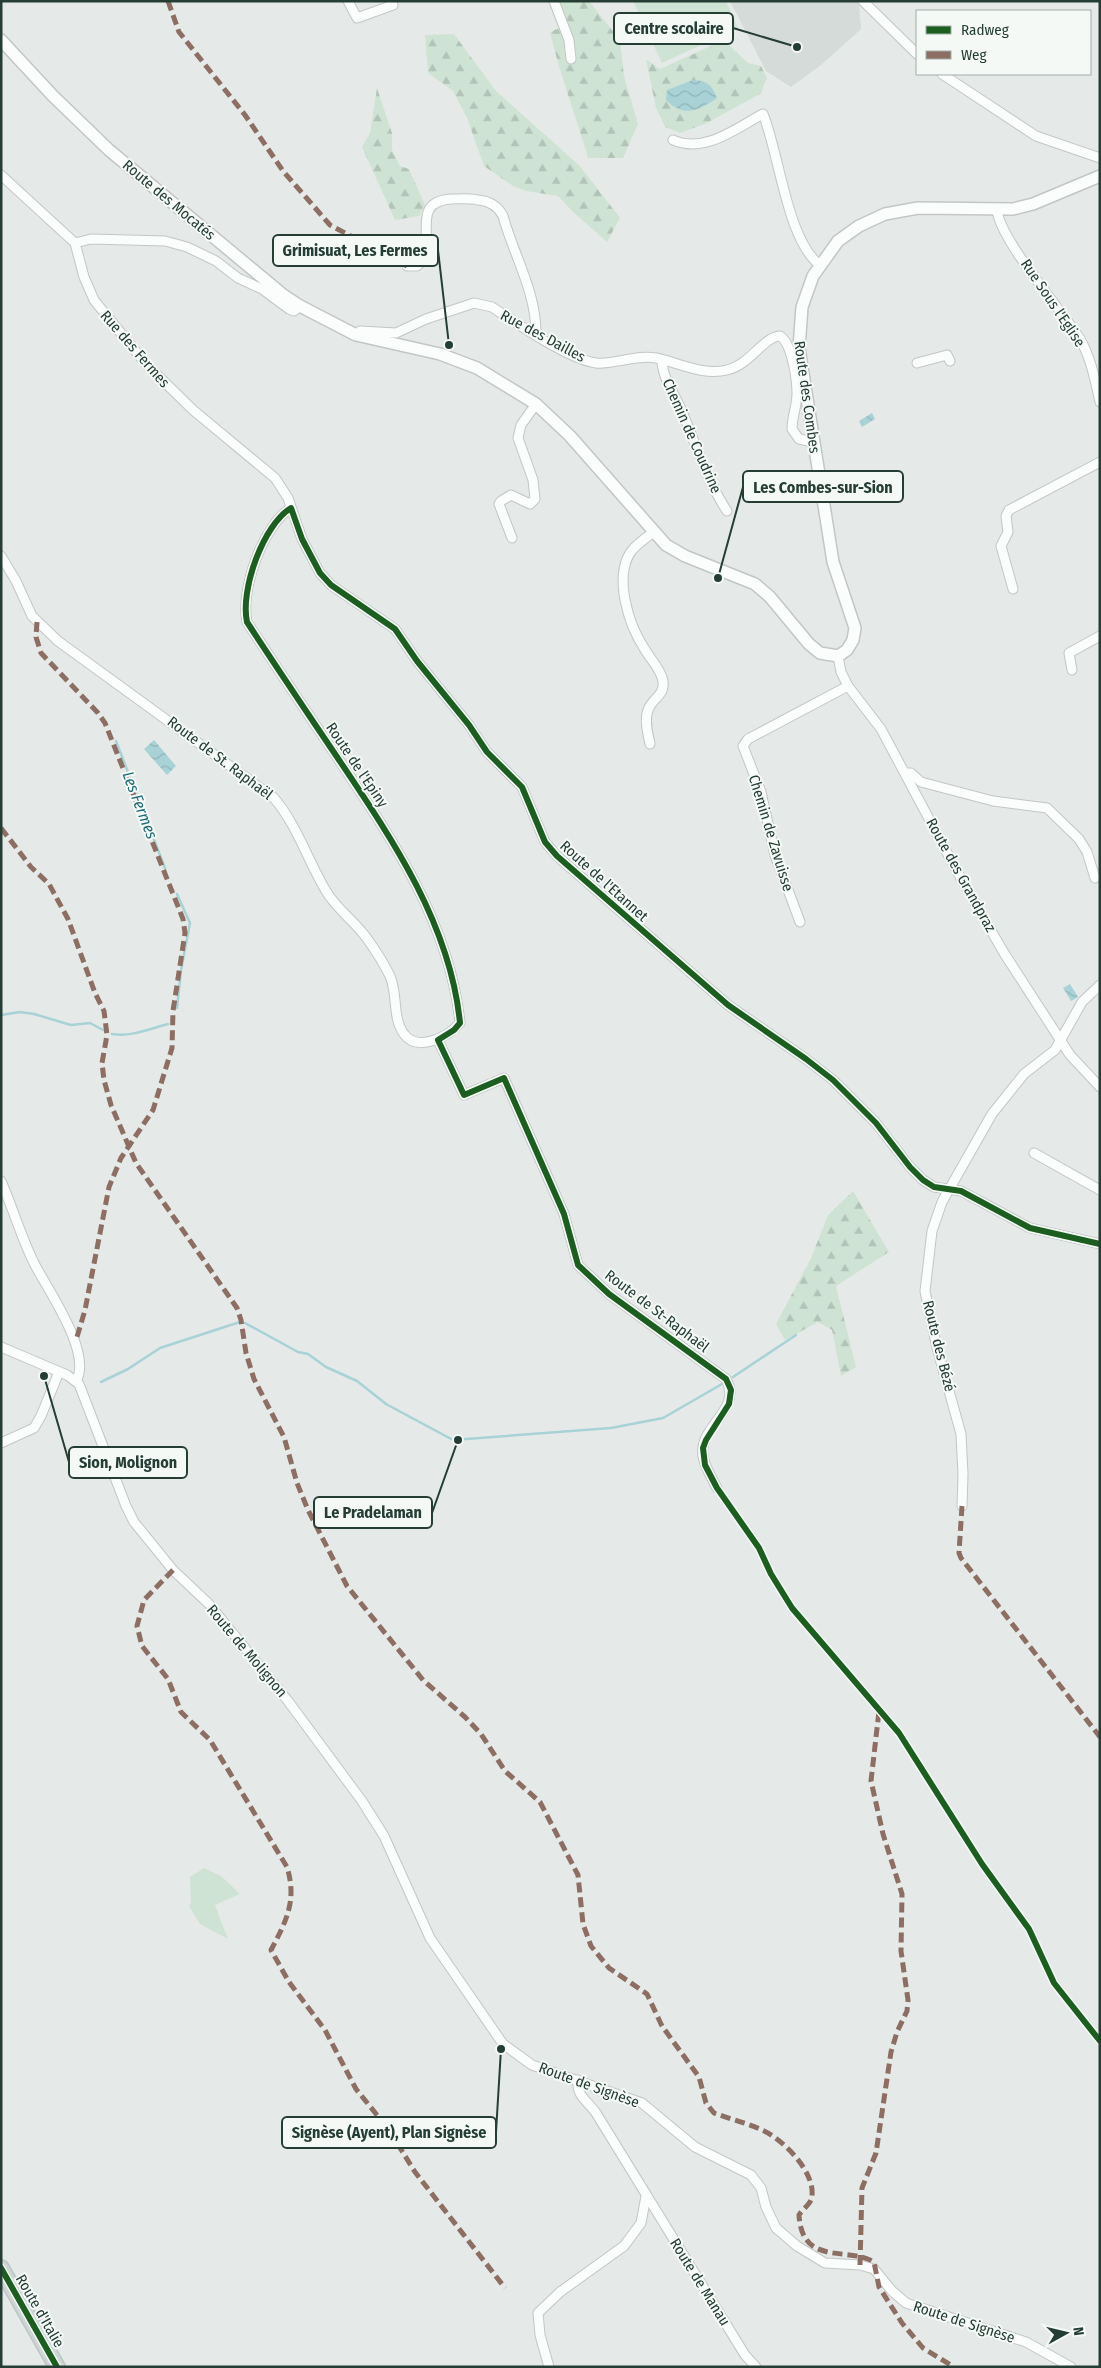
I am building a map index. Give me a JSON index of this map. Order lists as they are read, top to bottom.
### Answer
{
  "streets": {
    "main road": ["Route d'Italie"],
    "street": [
      "Route des Mocatés",
      "Rue Sous l'Eglise",
      "Rue des Dailles",
      "Rue des Fermes",
      "Route des Combes",
      "Chemin de Coudrine",
      "Route de St. Raphaël",
      "Route de l'Epiny",
      "Chemin de Zavuisse",
      "Route des Grandpraz",
      "Route de l'Etannet",
      "Route de St-Raphaël",
      "Route des Bézé",
      "Route de Molignon",
      "Route de Signèse",
      "Route de Manau"
    ]
  },
  "crossings": [
    ["Route des Mocatés", "Rue des Dailles"],
    ["Rue Sous l'Eglise", "Route des Combes"],
    ["Rue des Dailles", "Route des Combes"],
    ["Rue des Dailles", "Chemin de Coudrine"],
    ["Rue des Fermes", "Route de l'Epiny"],
    ["Rue des Fermes", "Route de l'Etannet"],
    ["Route des Combes", "Route des Grandpraz"],
    ["Route de St. Raphaël", "Route de l'Epiny"],
    ["Route de St. Raphaël", "Route de St-Raphaël"],
    ["Route de l'Epiny", "Route de l'Etannet"],
    ["Route de l'Epiny", "Route de St-Raphaël"],
    ["Chemin de Zavuisse", "Route des Grandpraz"],
    ["Route des Grandpraz", "Route des Bézé"],
    ["Route de l'Etannet", "Route des Bézé"],
    ["Route de Molignon", "Route de Signèse"],
    ["Route de Signèse", "Route de Manau"]
  ],
  "water": ["Les Fermes"],
  "places": [
    "Centre scolaire",
    "Grimisuat, Les Fermes",
    "Les Combes-sur-Sion",
    "Sion, Molignon",
    "Le Pradelaman",
    "Signèse (Ayent), Plan Signèse"
  ],
  "legend": ["Radweg", "Weg"],
  "north": "right"
}
